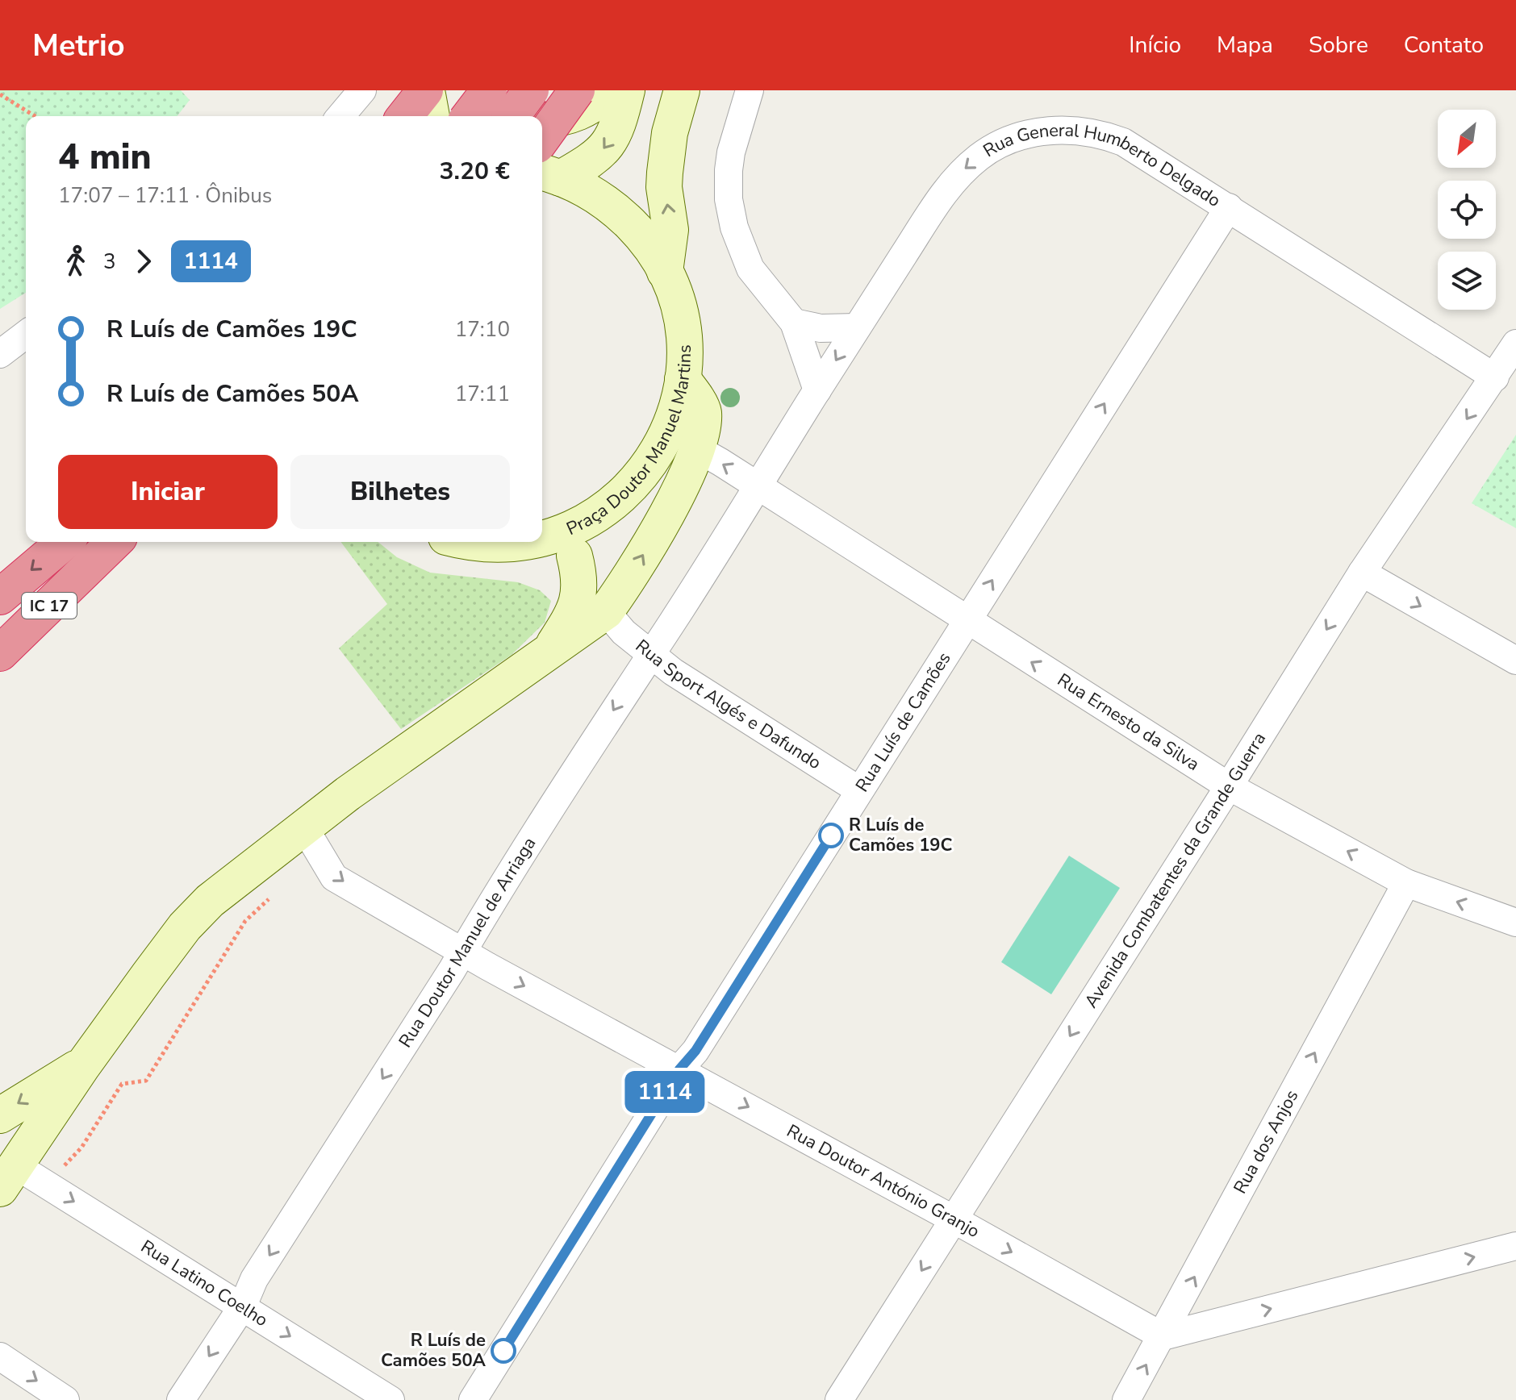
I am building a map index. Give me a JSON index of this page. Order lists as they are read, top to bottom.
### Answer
{
  "streets": {
    "highway": ["IC 17"],
    "street": [
      "Rua General Humberto Delgado",
      "Praça Doutor Manuel Martins",
      "Rua Sport Algés e Dafundo",
      "Rua Luís de Camões",
      "Rua Ernesto da Silva",
      "Avenida Combatentes da Grande Guerra",
      "Rua Doutor Manuel de Arriaga",
      "Rua dos Anjos",
      "Rua Doutor António Granjo",
      "Rua Latino Coelho"
    ]
  },
  "crossings": [
    ["Rua General Humberto Delgado", "Rua Luís de Camões"],
    ["Rua General Humberto Delgado", "Rua Ernesto da Silva"],
    ["Rua General Humberto Delgado", "Avenida Combatentes da Grande Guerra"],
    ["Rua General Humberto Delgado", "Rua Doutor Manuel de Arriaga"],
    ["Rua Sport Algés e Dafundo", "Rua Luís de Camões"],
    ["Rua Sport Algés e Dafundo", "Rua Doutor Manuel de Arriaga"],
    ["Rua Luís de Camões", "Rua Ernesto da Silva"],
    ["Rua Luís de Camões", "Rua Doutor António Granjo"],
    ["Rua Ernesto da Silva", "Avenida Combatentes da Grande Guerra"],
    ["Rua Ernesto da Silva", "Rua Doutor Manuel de Arriaga"],
    ["Rua Ernesto da Silva", "Rua dos Anjos"],
    ["Avenida Combatentes da Grande Guerra", "Rua Doutor António Granjo"],
    ["Rua Doutor Manuel de Arriaga", "Rua Doutor António Granjo"],
    ["Rua Doutor Manuel de Arriaga", "Rua Latino Coelho"],
    ["Rua dos Anjos", "Rua Doutor António Granjo"]
  ],
  "one_way": [
    "Rua General Humberto Delgado",
    "Rua Ernesto da Silva",
    "Avenida Combatentes da Grande Guerra",
    "Rua dos Anjos",
    "Rua Doutor António Granjo",
    "Rua Latino Coelho"
  ],
  "places": ["R Luís de Camões 19C", "R Luís de Camões 50A"],
  "lines": ["bus line 1114"],
  "north": "bottom left",
  "page": {
    "header": "Metrio",
    "nav": [
      "Início",
      "Mapa",
      "Sobre",
      "Contato"
    ],
    "on_map": "1114",
    "heading": ["4 min", "17:07 – 17:11 · Ônibus", "3.20 €"],
    "legs": ["3", "1114"],
    "list": [
      {
        "name": "R Luís de Camões 19C",
        "value": "17:10"
      },
      {
        "name": "R Luís de Camões 50A",
        "value": "17:11"
      }
    ],
    "buttons": ["Iniciar", "Bilhetes"]
  }
}
